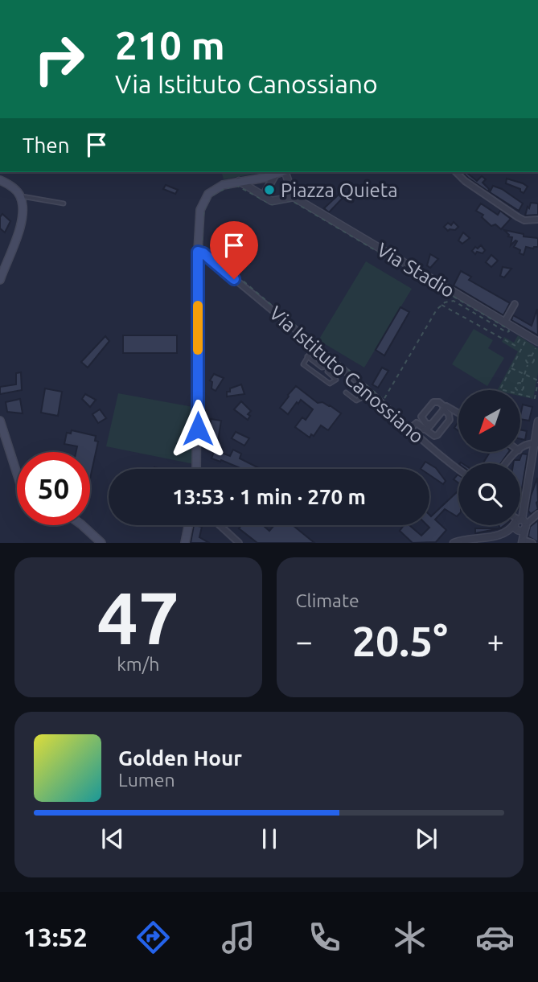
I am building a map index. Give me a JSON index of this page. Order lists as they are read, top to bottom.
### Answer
{
  "streets": {
    "street": ["Via Stadio", "Via Istituto Canossiano"]
  },
  "places": ["Piazza Quieta"],
  "north": "bottom left",
  "page": {
    "turn": ["210 m", "Via Istituto Canossiano"],
    "then": "Then",
    "limit": "50",
    "trip": "13:53 · 1 min · 270 m",
    "tile": [
      ["47", "km/h"],
      "Climate"
    ],
    "heat": ["−", "20.5°", "+"],
    "song": ["Golden Hour", "Lumen"],
    "tabs": "13:52"
  }
}
